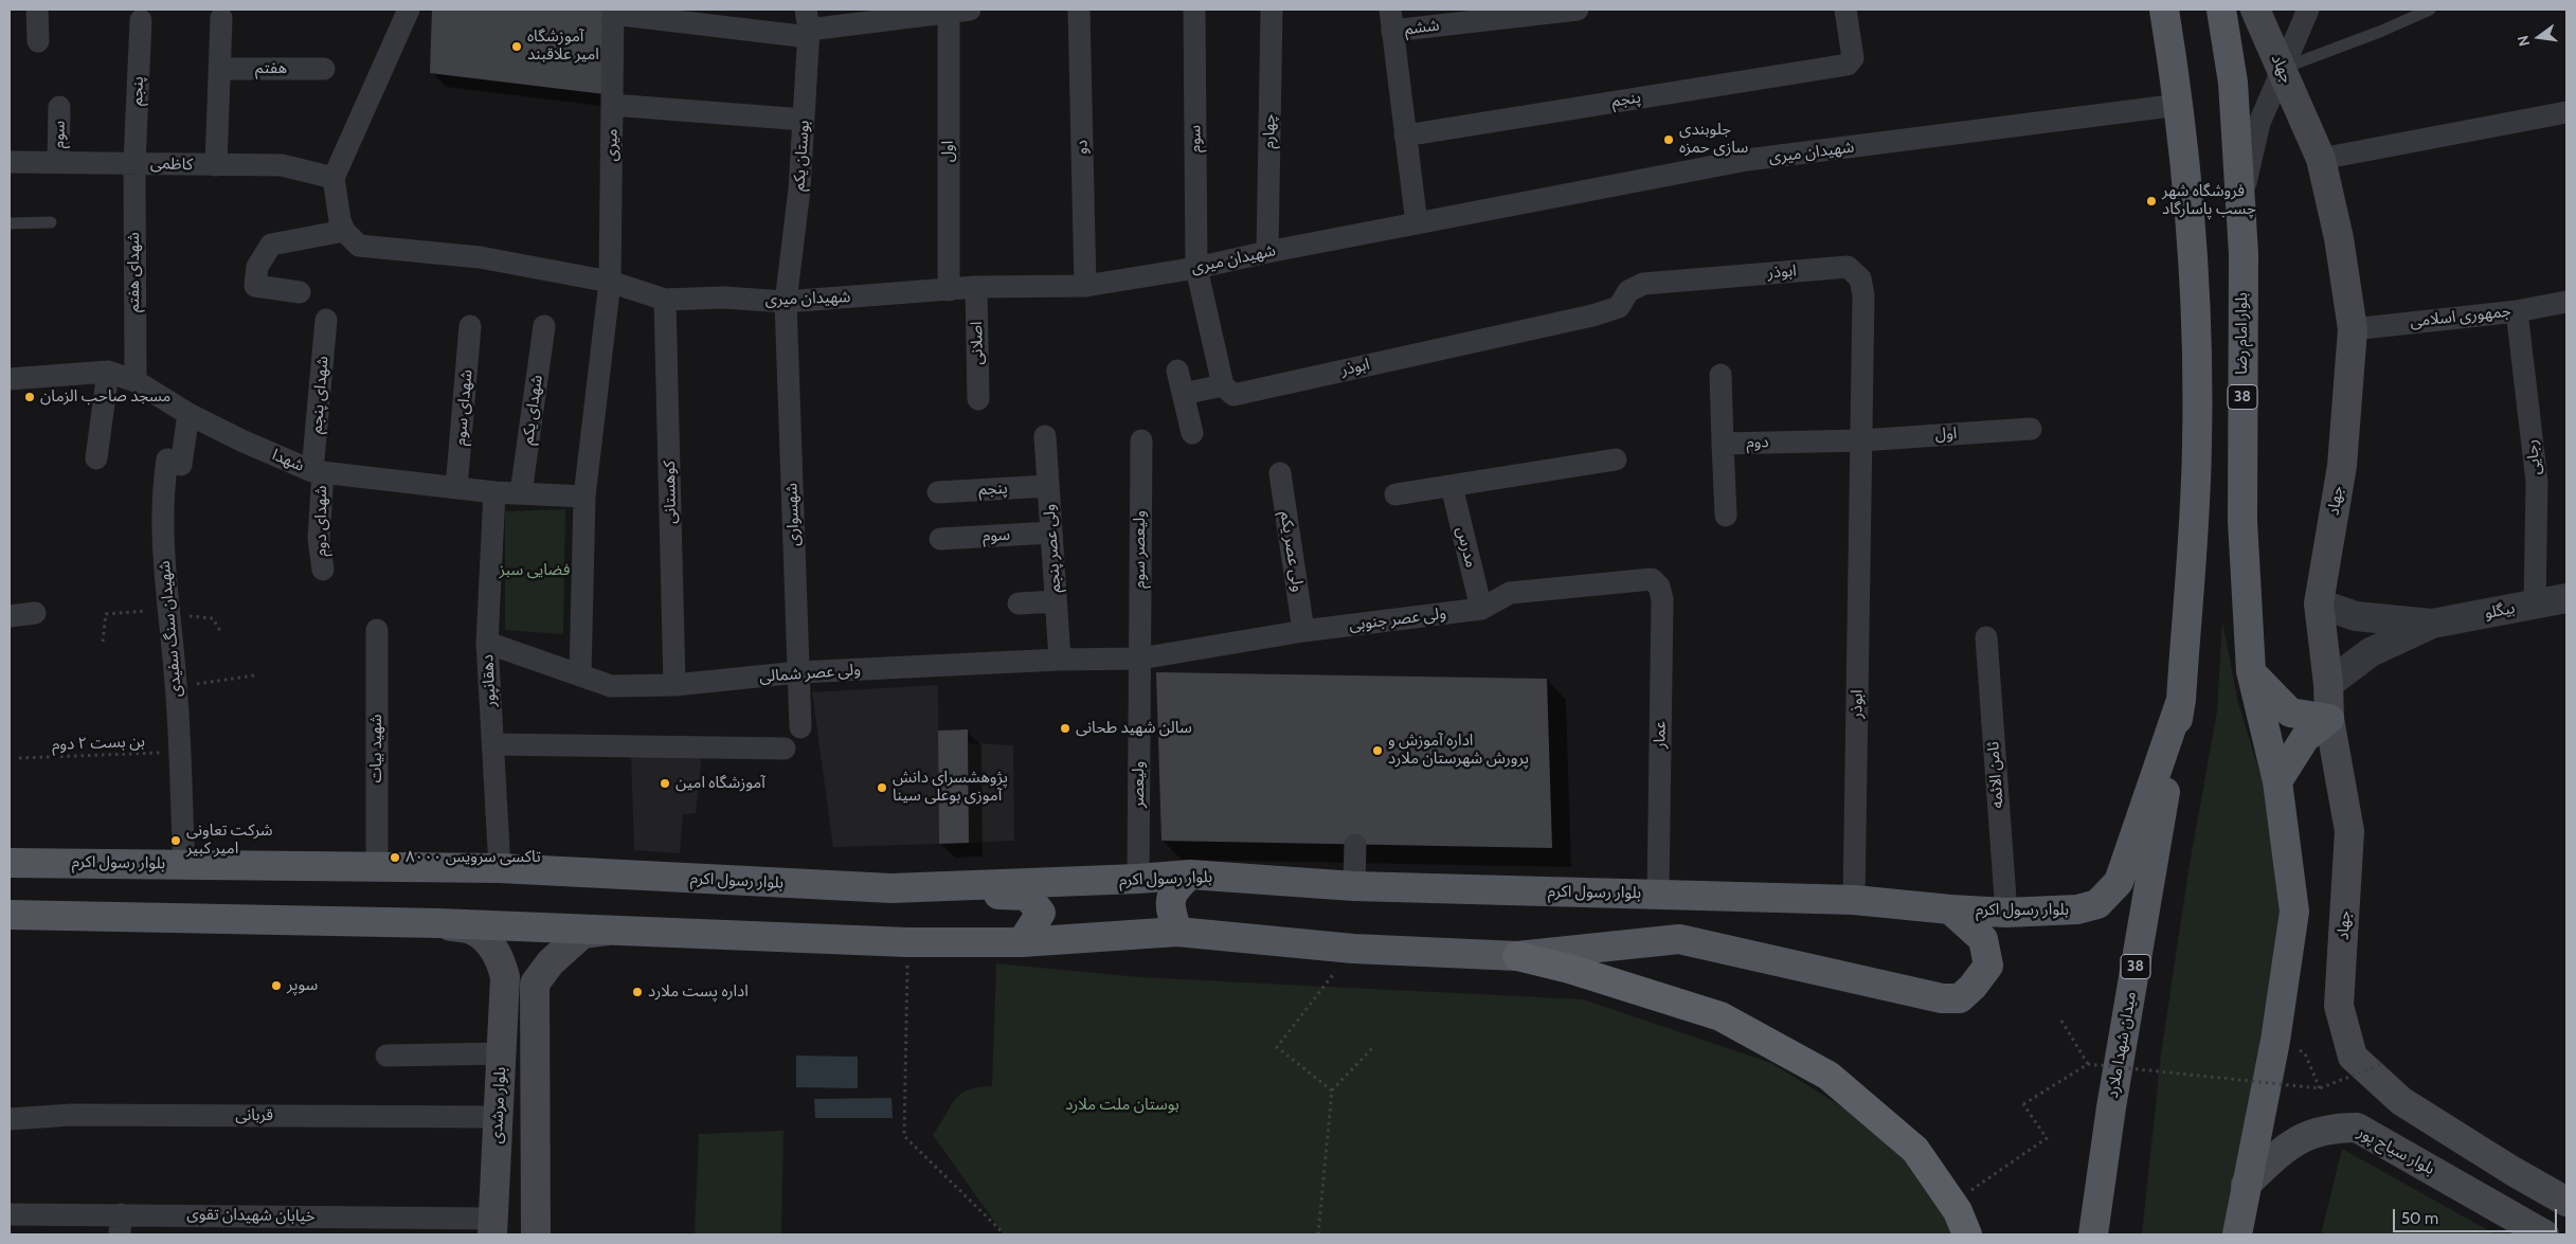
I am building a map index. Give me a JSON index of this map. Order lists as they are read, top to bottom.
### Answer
{
  "streets": {
    "main road": [
      "جهاد",
      "بلوار امام رضا",
      "38",
      "بلوار رسول اکرم",
      "میدان شهدا ملارد",
      "بلوار مرشدی",
      "بلوار سیاح پور"
    ],
    "street": [
      "ششم",
      "هفتم",
      "پنجم",
      "چهارم",
      "سوم",
      "میری",
      "دو",
      "اول",
      "شهیدان میری",
      "بوستان یکم",
      "کاظمی",
      "شهدای هفتم",
      "ابوذر",
      "جمهوری اسلامی",
      "اصلانی",
      "شهدای پنجم",
      "شهدای سوم",
      "شهدای یکم",
      "دوم",
      "رجایی",
      "شهدا",
      "کوهستانی",
      "شهسواری",
      "شهدای دوم",
      "مدرس",
      "ولی عصر پنجم",
      "ولیعصر سوم",
      "ولی عصر یکم",
      "بیگلو",
      "ولی عصر جنوبی",
      "شهیدان سنگ سفیدی",
      "ولی عصر شمالی",
      "دهقانپور",
      "عمار",
      "شهید بیات",
      "ثامن الائمه",
      "ولیعصر",
      "قربانی",
      "خیابان شهیدان تقوی"
    ],
    "path": ["بن بست ۲ دوم"]
  },
  "crossings": [
    ["جهاد", "جمهوری اسلامی"],
    ["پنجم", "کاظمی"],
    ["پنجم", "شهدای هفتم"],
    ["پنجم", "ولی عصر پنجم"],
    ["چهارم", "شهیدان میری"],
    ["سوم", "شهیدان میری"],
    ["سوم", "کاظمی"],
    ["سوم", "ولی عصر پنجم"],
    ["میری", "شهیدان میری"],
    ["دو", "شهیدان میری"],
    ["اول", "شهیدان میری"],
    ["اول", "ابوذر"],
    ["اول", "دوم"],
    ["شهیدان میری", "بوستان یکم"],
    ["شهیدان میری", "اصلانی"],
    ["شهیدان میری", "38"],
    ["شهیدان میری", "کوهستانی"],
    ["شهیدان میری", "شهسواری"],
    ["بوستان یکم", "شهسواری"],
    ["کاظمی", "شهدای هفتم"],
    ["شهدای هفتم", "شهدا"],
    ["ابوذر", "دوم"],
    ["ابوذر", "بلوار رسول اکرم"],
    ["جمهوری اسلامی", "رجایی"],
    ["بلوار امام رضا", "38"],
    ["شهدای پنجم", "شهدا"],
    ["شهدای پنجم", "شهدای دوم"],
    ["38", "بلوار رسول اکرم"],
    ["38", "میدان شهدا ملارد"],
    ["38", "بلوار سیاح پور"],
    ["شهدای سوم", "شهدا"],
    ["شهدای یکم", "شهدا"],
    ["رجایی", "بیگلو"],
    ["شهدا", "شهدای دوم"],
    ["شهدا", "شهیدان سنگ سفیدی"],
    ["شهدا", "دهقانپور"],
    ["کوهستانی", "ولی عصر شمالی"],
    ["شهسواری", "ولی عصر شمالی"],
    ["مدرس", "ولی عصر جنوبی"],
    ["ولی عصر پنجم", "ولی عصر شمالی"],
    ["ولیعصر سوم", "ولی عصر جنوبی"],
    ["ولیعصر سوم", "ولی عصر شمالی"],
    ["ولیعصر سوم", "ولیعصر"],
    ["ولی عصر یکم", "ولی عصر جنوبی"],
    ["ولی عصر جنوبی", "ولی عصر شمالی"],
    ["ولی عصر جنوبی", "عمار"],
    ["ولی عصر جنوبی", "ولیعصر"],
    ["شهیدان سنگ سفیدی", "بن بست ۲ دوم"],
    ["شهیدان سنگ سفیدی", "بلوار رسول اکرم"],
    ["ولی عصر شمالی", "دهقانپور"],
    ["ولی عصر شمالی", "ولیعصر"],
    ["دهقانپور", "بلوار رسول اکرم"],
    ["عمار", "بلوار رسول اکرم"],
    ["شهید بیات", "بلوار رسول اکرم"],
    ["ثامن الائمه", "بلوار رسول اکرم"],
    ["ولیعصر", "بلوار رسول اکرم"],
    ["بلوار رسول اکرم", "میدان شهدا ملارد"],
    ["بلوار مرشدی", "قربانی"],
    ["بلوار مرشدی", "خیابان شهیدان تقوی"]
  ],
  "parks": ["فضایی سبز", "بوستان ملت ملارد"],
  "places": [
    "آموزشگاه امیر علاقبند",
    "جلوبندی سازی حمزه",
    "فروشگاه شهر چسب پاسارگاد",
    "مسجد صاحب الزمان",
    "سالن شهید طحانی",
    "اداره آموزش و پرورش شهرستان ملارد",
    "آموزشگاه امین",
    "پژوهشسرای دانش آموزی بوعلی سینا",
    "شرکت تعاونی امیر کبیر",
    "تاکسی سرویس ۸۰۰۰",
    "سوپر",
    "اداره پست ملارد"
  ],
  "scale_bar": "50 m",
  "north": "left"
}
